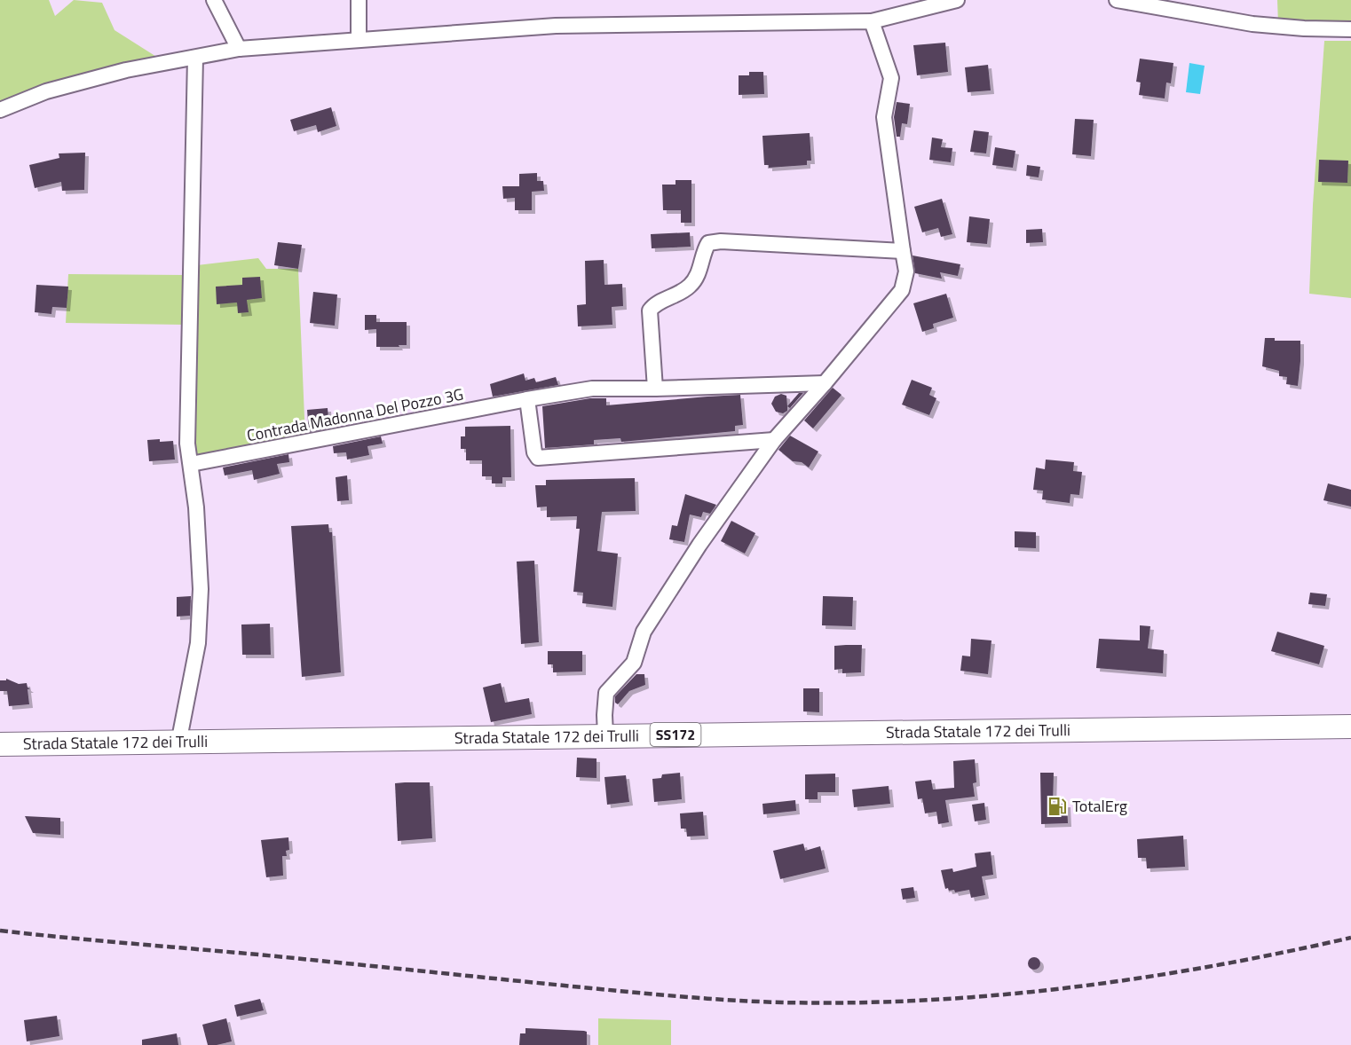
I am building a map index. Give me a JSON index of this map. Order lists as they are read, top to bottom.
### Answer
{
  "streets": {
    "main road": ["Strada Statale 172 dei Trulli", "SS172"],
    "street": ["Contrada Madonna Del Pozzo 3G"]
  },
  "places": {
    "fuel station": ["TotalErg"]
  }
}
